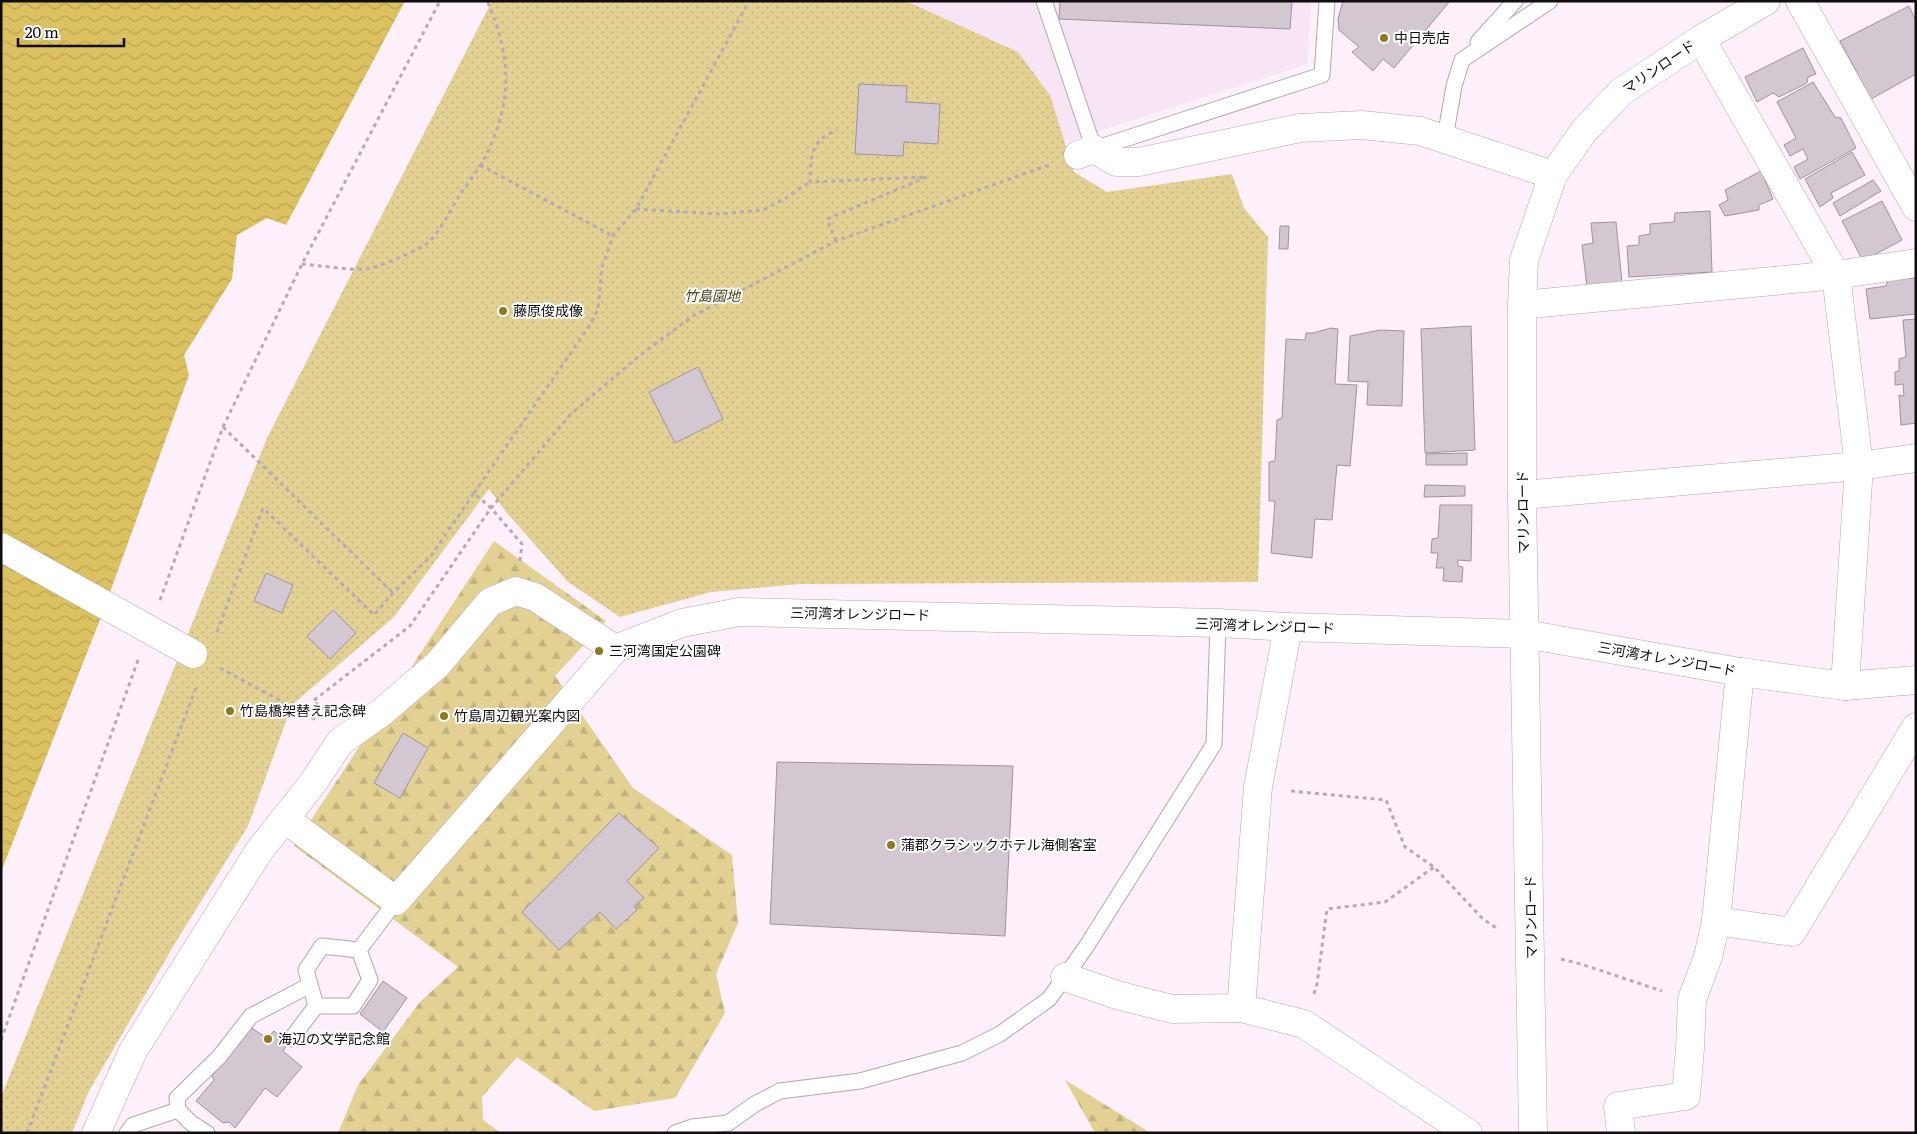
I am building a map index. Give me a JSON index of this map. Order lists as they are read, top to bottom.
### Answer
{
  "streets": {
    "street": ["マリンロード", "三河湾オレンジロード"]
  },
  "crossings": [
    ["マリンロード", "三河湾オレンジロード"]
  ],
  "parks": ["竹島園地"],
  "places": [
    "中日売店",
    "藤原俊成像",
    "三河湾国定公園碑",
    "竹島橋架替え記念碑",
    "竹島周辺観光案内図",
    "蒲郡クラシックホテル海側客室",
    "海辺の文学記念館"
  ],
  "scale_bar": "20 m"
}
